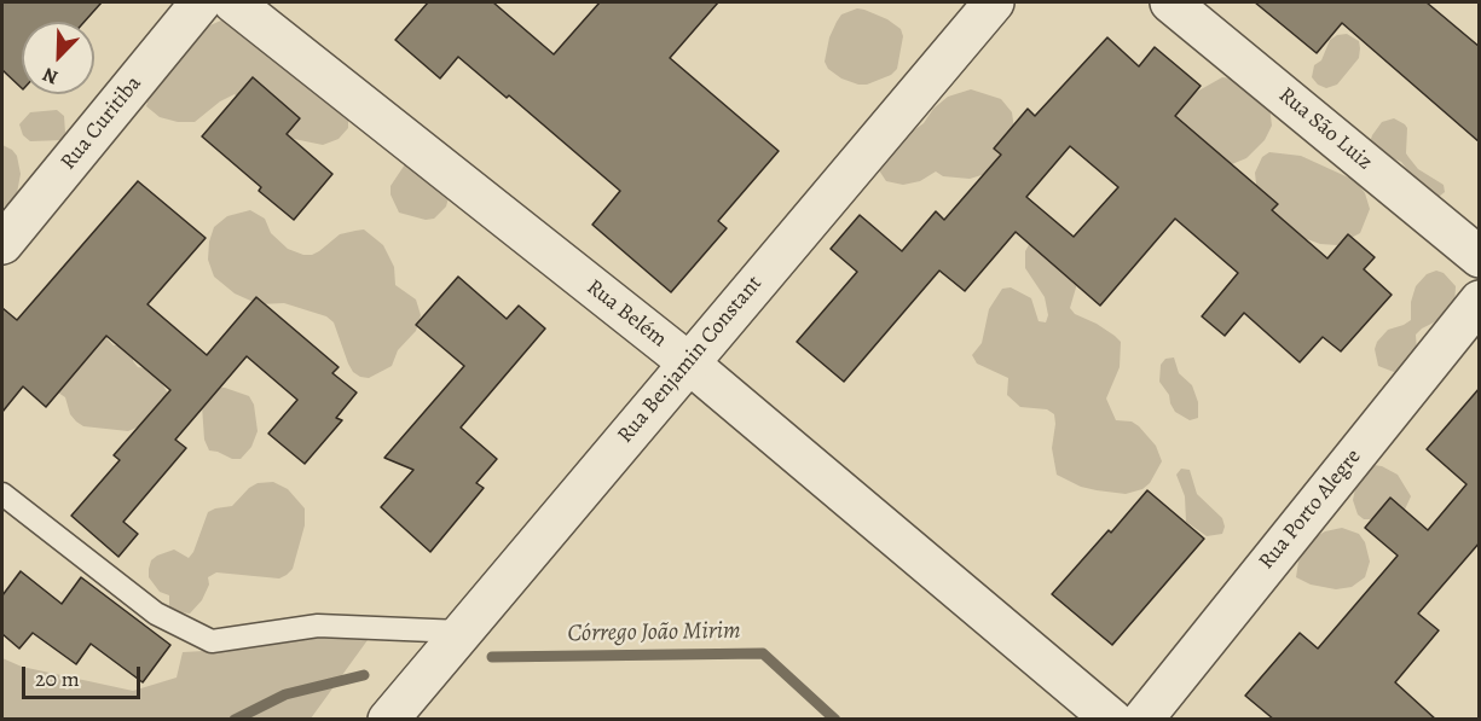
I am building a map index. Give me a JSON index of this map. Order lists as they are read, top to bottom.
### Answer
{
  "streets": {
    "street": [
      "Rua Curitiba",
      "Rua São Luiz",
      "Rua Belém",
      "Rua Benjamin Constant",
      "Rua Porto Alegre"
    ]
  },
  "crossings": [
    ["Rua Belém", "Rua Benjamin Constant"]
  ],
  "water": ["Córrego João Mirim"],
  "scale_bar": "20 m",
  "north": "bottom left"
}
